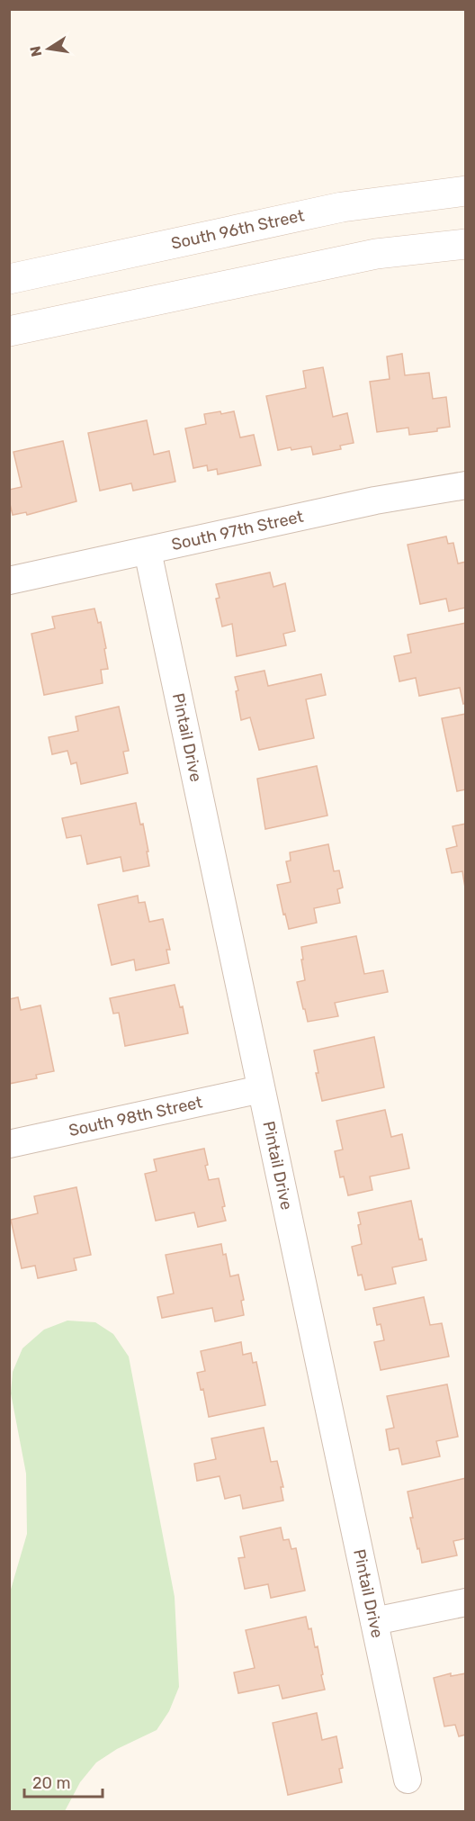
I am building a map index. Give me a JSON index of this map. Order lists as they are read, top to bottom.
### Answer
{
  "streets": {
    "main road": ["South 96th Street"],
    "street": ["South 97th Street", "Pintail Drive", "South 98th Street"]
  },
  "crossings": [
    ["South 97th Street", "Pintail Drive"],
    ["Pintail Drive", "South 98th Street"]
  ],
  "scale_bar": "20 m",
  "north": "left"
}
